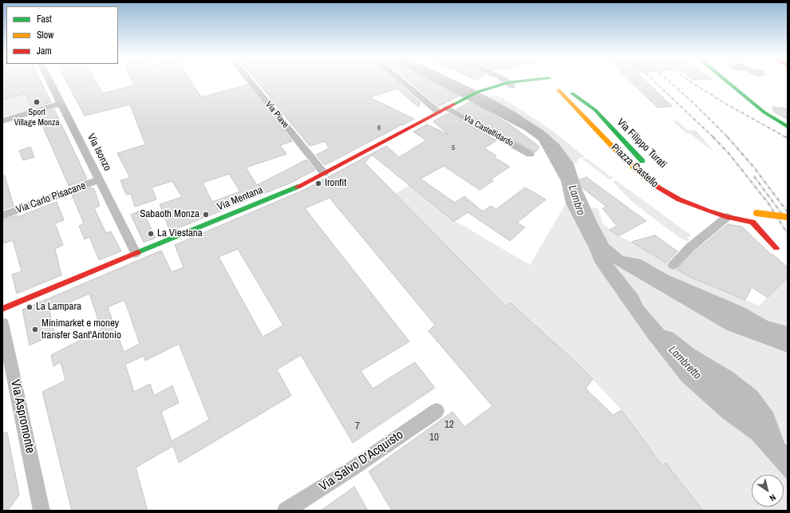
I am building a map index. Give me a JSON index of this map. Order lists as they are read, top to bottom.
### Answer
{
  "streets": {
    "street": [
      "Via Piave",
      "Via Castelfidardo",
      "Via Filippo Turati",
      "Via Isonzo",
      "Piazza Castello",
      "Via Carlo Pisacane",
      "Via Mentana",
      "Via Aspromonte",
      "Via Salvo D'Acquisto"
    ]
  },
  "crossings": [
    ["Via Piave", "Via Mentana"],
    ["Via Castelfidardo", "Via Mentana"],
    ["Via Filippo Turati", "Piazza Castello"],
    ["Via Filippo Turati", "Via Mentana"],
    ["Via Isonzo", "Via Carlo Pisacane"],
    ["Via Isonzo", "Via Mentana"]
  ],
  "water": ["Lambro", "Lambretto"],
  "places": [
    "Sport Village Monza",
    "Ironfit",
    "Sabaoth Monza",
    "La Viestana",
    "La Lampara",
    "Minimarket e money transfer Sant'Antonio"
  ],
  "house_numbers": [
    "6",
    "5",
    "12",
    "7",
    "10"
  ],
  "legend": ["Fast", "Slow", "Jam"],
  "north": "bottom right"
}
